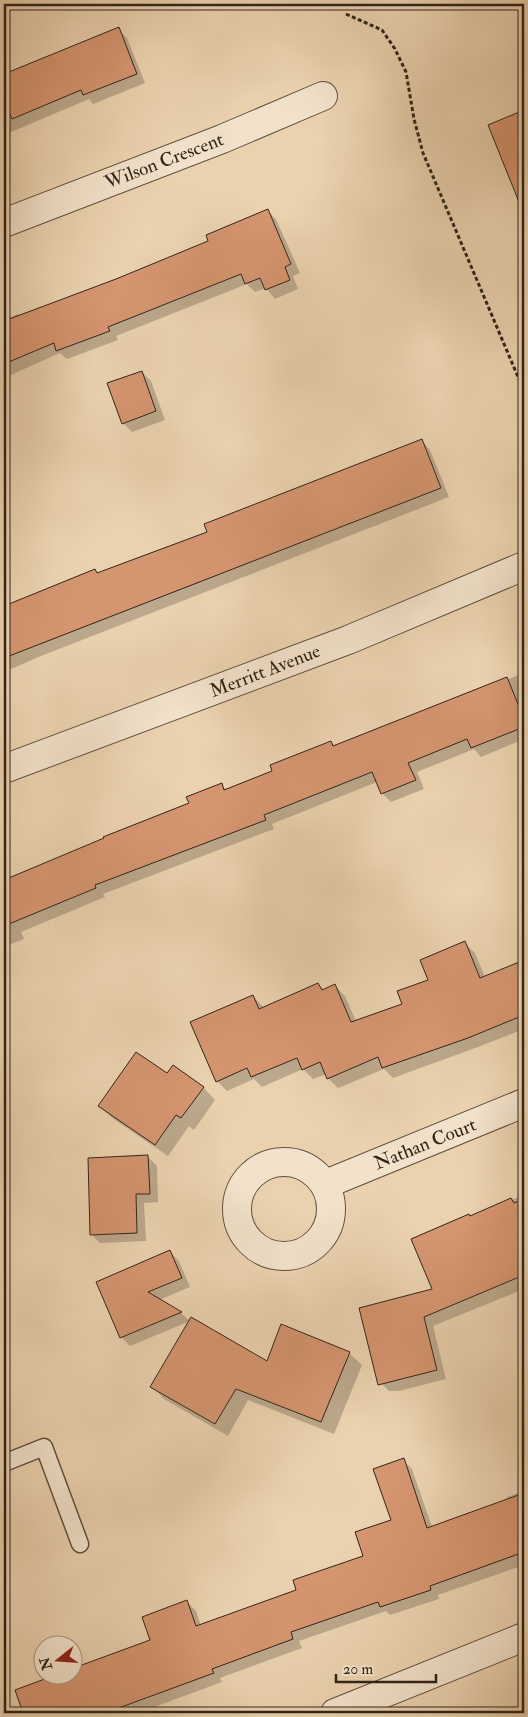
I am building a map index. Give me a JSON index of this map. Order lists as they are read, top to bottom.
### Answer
{
  "streets": {
    "street": ["Wilson Crescent", "Merritt Avenue", "Nathan Court"]
  },
  "scale_bar": "20 m",
  "north": "left"
}
